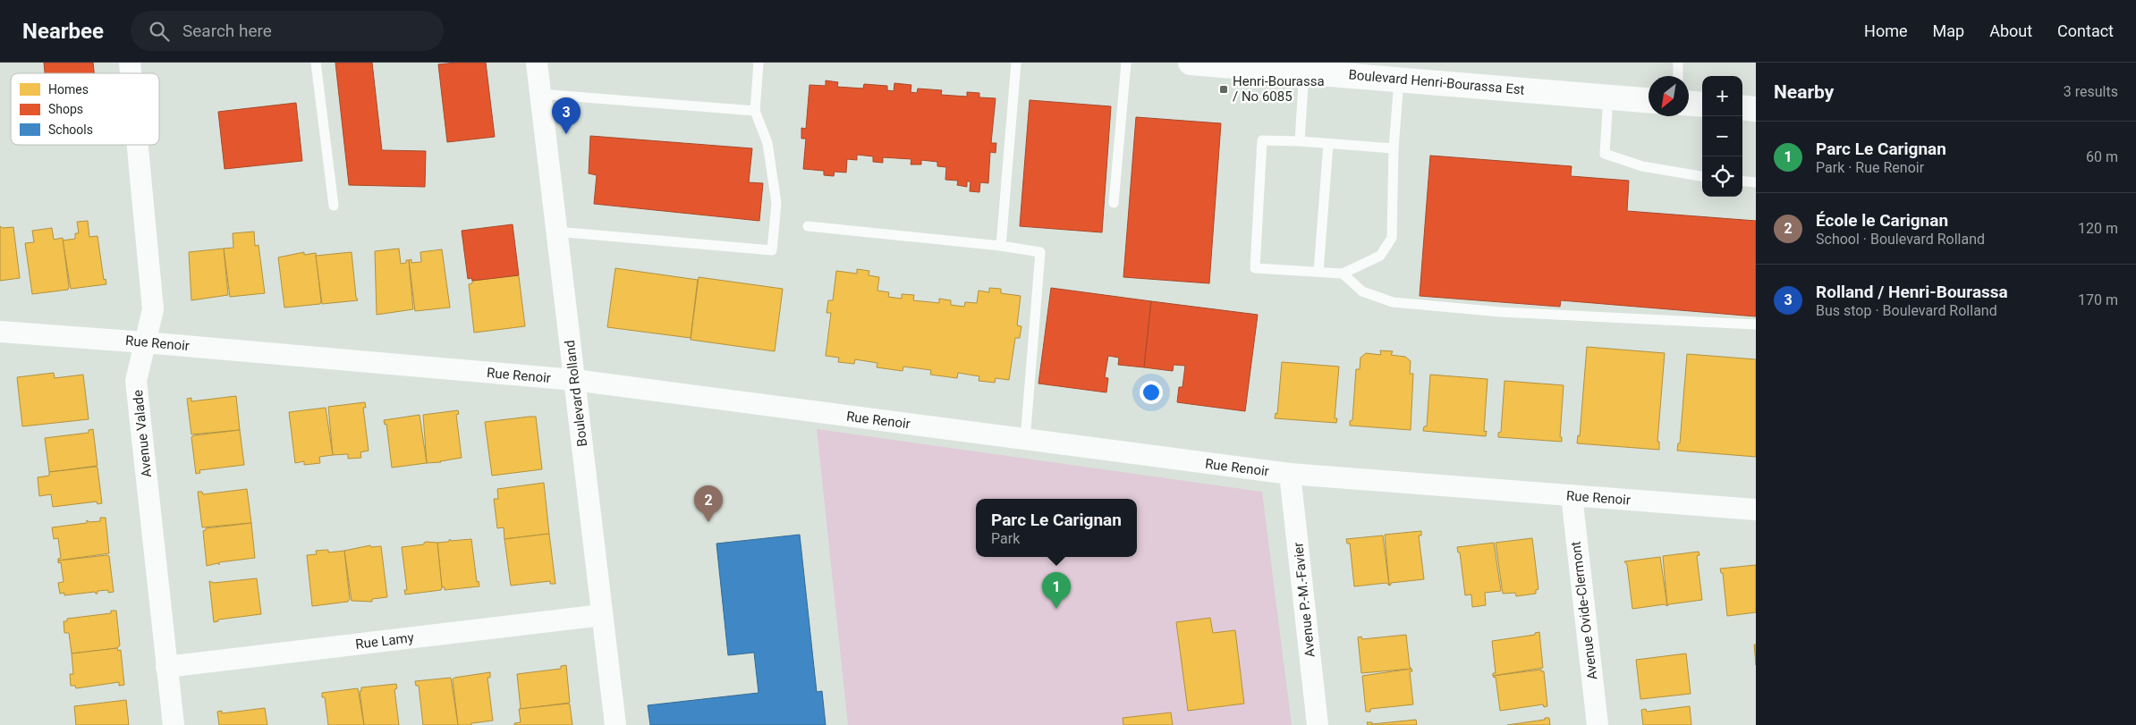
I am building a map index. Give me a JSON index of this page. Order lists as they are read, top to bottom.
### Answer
{
  "streets": {
    "main road": ["Boulevard Henri-Bourassa Est"],
    "street": [
      "Rue Renoir",
      "Boulevard Rolland",
      "Avenue Valade",
      "Avenue P.-M.-Favier",
      "Avenue Ovide-Clermont",
      "Rue Lamy"
    ]
  },
  "crossings": [
    ["Rue Renoir", "Boulevard Rolland"],
    ["Rue Renoir", "Avenue Valade"],
    ["Rue Renoir", "Avenue P.-M.-Favier"],
    ["Rue Renoir", "Avenue Ovide-Clermont"],
    ["Boulevard Rolland", "Rue Lamy"],
    ["Avenue Valade", "Rue Lamy"]
  ],
  "places": {
    "transit": ["Henri-Bourassa / No 6085"]
  },
  "legend": ["Homes", "Shops", "Schools"],
  "north": "bottom left",
  "page": {
    "header": "Nearbee",
    "search": "Search here",
    "nav": [
      "Home",
      "Map",
      "About",
      "Contact"
    ],
    "heading": ["Nearby", "3 results"],
    "map_buttons": ["+", "−"],
    "pins": ["3", "2", "1"],
    "list": [
      {
        "mark": "1",
        "name": "Parc Le Carignan",
        "note": "Park · Rue Renoir",
        "value": "60 m"
      },
      {
        "mark": "2",
        "name": "École le Carignan",
        "note": "School · Boulevard Rolland",
        "value": "120 m"
      },
      {
        "mark": "3",
        "name": "Rolland / Henri-Bourassa",
        "note": "Bus stop · Boulevard Rolland",
        "value": "170 m"
      }
    ],
    "popup": ["Parc Le Carignan", "Park"]
  }
}
